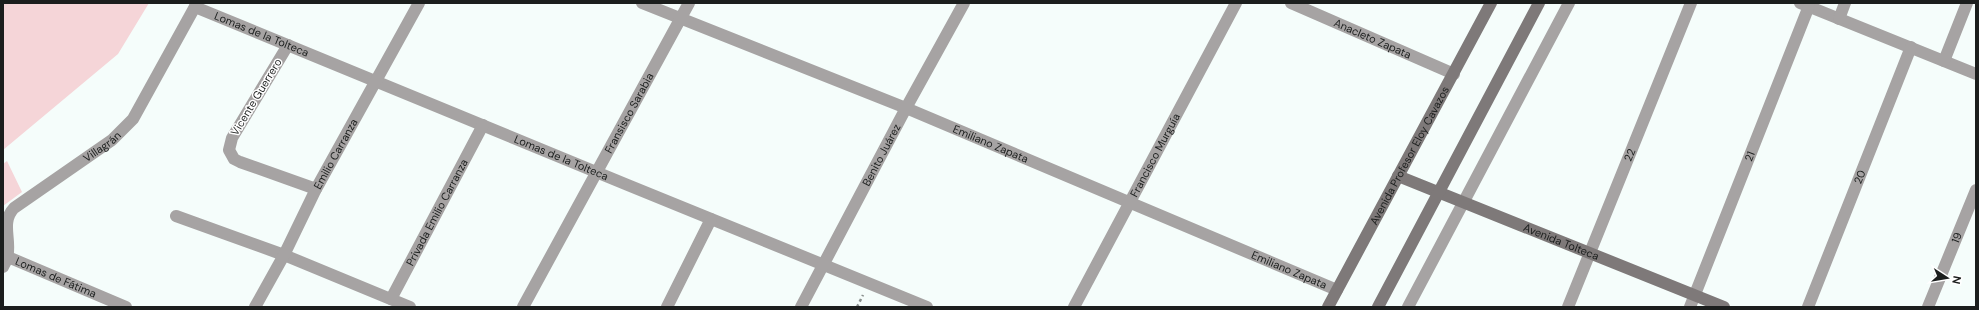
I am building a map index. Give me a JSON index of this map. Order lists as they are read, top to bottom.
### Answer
{
  "streets": {
    "main road": ["Avenida Profesor Eloy Cavazos", "Avenida Tolteca"],
    "street": [
      "Lomas de la Tolteca",
      "Anacleto Zapata",
      "Vicente Guerrero",
      "Fransisco Sarabia",
      "Emiliano Zapata",
      "Villagrán",
      "Emilio Carranza",
      "Benito Juárez",
      "Francisco Murguía",
      "22",
      "21",
      "20",
      "Privada Emilio Carranza",
      "19",
      "Lomas de Fátima"
    ]
  },
  "crossings": [
    ["Lomas de la Tolteca", "Vicente Guerrero"],
    ["Lomas de la Tolteca", "Fransisco Sarabia"],
    ["Lomas de la Tolteca", "Villagrán"],
    ["Lomas de la Tolteca", "Emilio Carranza"],
    ["Lomas de la Tolteca", "Benito Juárez"],
    ["Lomas de la Tolteca", "Privada Emilio Carranza"],
    ["Anacleto Zapata", "Avenida Profesor Eloy Cavazos"],
    ["Vicente Guerrero", "Emilio Carranza"],
    ["Fransisco Sarabia", "Emiliano Zapata"],
    ["Emiliano Zapata", "Benito Juárez"],
    ["Emiliano Zapata", "Francisco Murguía"],
    ["Emiliano Zapata", "Avenida Profesor Eloy Cavazos"],
    ["Villagrán", "Lomas de Fátima"],
    ["Avenida Profesor Eloy Cavazos", "Avenida Tolteca"],
    ["22", "Avenida Tolteca"],
    ["21", "Avenida Tolteca"]
  ],
  "north": "right"
}
